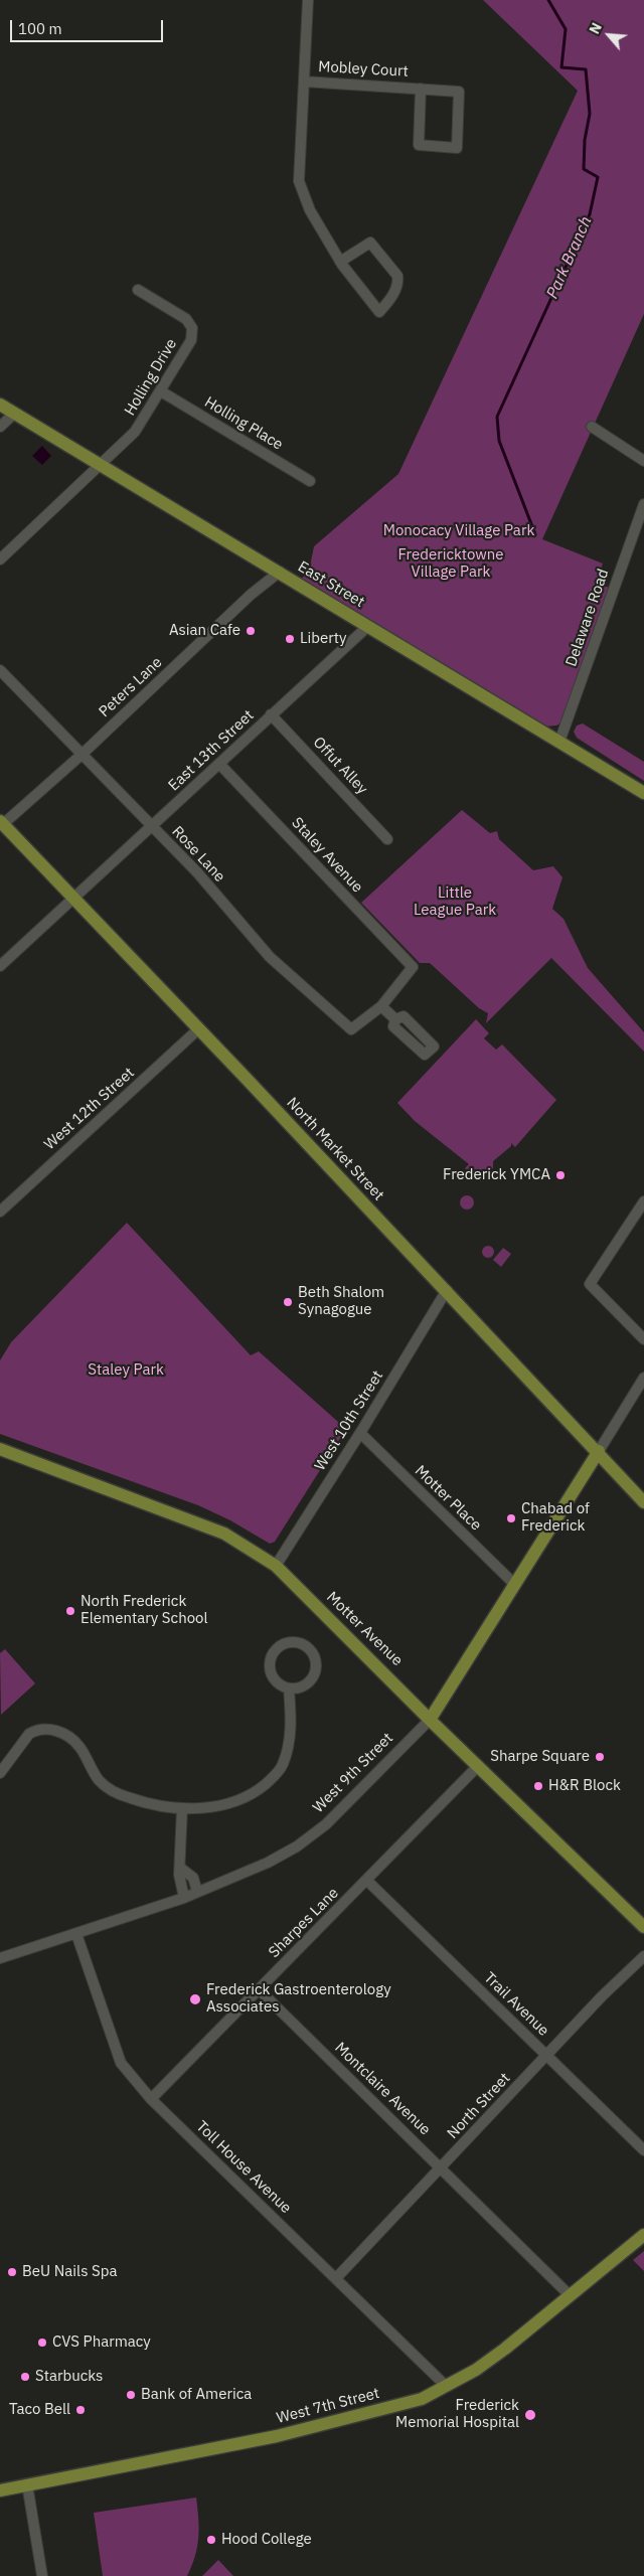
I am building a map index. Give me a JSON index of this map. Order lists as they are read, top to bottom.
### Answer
{
  "streets": {
    "main road": [
      "East Street",
      "North Market Street",
      "Motter Avenue",
      "West 9th Street",
      "West 7th Street"
    ],
    "street": [
      "Mobley Court",
      "Holling Drive",
      "Holling Place",
      "Delaware Road",
      "Peters Lane",
      "East 13th Street",
      "Offut Alley",
      "Rose Lane",
      "Staley Avenue",
      "West 12th Street",
      "West 10th Street",
      "Motter Place",
      "Sharpes Lane",
      "Trail Avenue",
      "Montclaire Avenue",
      "North Street",
      "Toll House Avenue"
    ]
  },
  "crossings": [
    ["Holling Drive", "Holling Place"],
    ["Holling Drive", "East Street"],
    ["East Street", "Delaware Road"],
    ["East Street", "Peters Lane"],
    ["East Street", "East 13th Street"],
    ["Peters Lane", "Rose Lane"],
    ["Peters Lane", "North Market Street"],
    ["East 13th Street", "Offut Alley"],
    ["East 13th Street", "Rose Lane"],
    ["East 13th Street", "Staley Avenue"],
    ["East 13th Street", "North Market Street"],
    ["Rose Lane", "Staley Avenue"],
    ["West 12th Street", "North Market Street"],
    ["North Market Street", "West 10th Street"],
    ["North Market Street", "West 9th Street"],
    ["West 10th Street", "Motter Place"],
    ["West 10th Street", "Motter Avenue"],
    ["Motter Place", "West 9th Street"],
    ["Motter Avenue", "West 9th Street"],
    ["Motter Avenue", "Sharpes Lane"],
    ["West 9th Street", "Toll House Avenue"],
    ["Sharpes Lane", "Trail Avenue"],
    ["Sharpes Lane", "Montclaire Avenue"],
    ["Sharpes Lane", "Toll House Avenue"],
    ["Trail Avenue", "North Street"],
    ["Montclaire Avenue", "North Street"],
    ["Montclaire Avenue", "West 7th Street"],
    ["North Street", "Toll House Avenue"],
    ["Toll House Avenue", "West 7th Street"]
  ],
  "water": ["Park Branch"],
  "parks": [
    "Monocacy Village Park",
    "Fredericktowne Village Park",
    "Little League Park",
    "Staley Park"
  ],
  "places": [
    "Asian Cafe",
    "Liberty",
    "Frederick YMCA",
    "Beth Shalom Synagogue",
    "Chabad of Frederick",
    "North Frederick Elementary School",
    "Sharpe Square",
    "H&R Block",
    "Frederick Gastroenterology Associates",
    "BeU Nails Spa",
    "CVS Pharmacy",
    "Starbucks",
    "Bank of America",
    "Taco Bell",
    "Frederick Memorial Hospital",
    "Hood College"
  ],
  "scale_bar": "100 m",
  "north": "top left"
}
